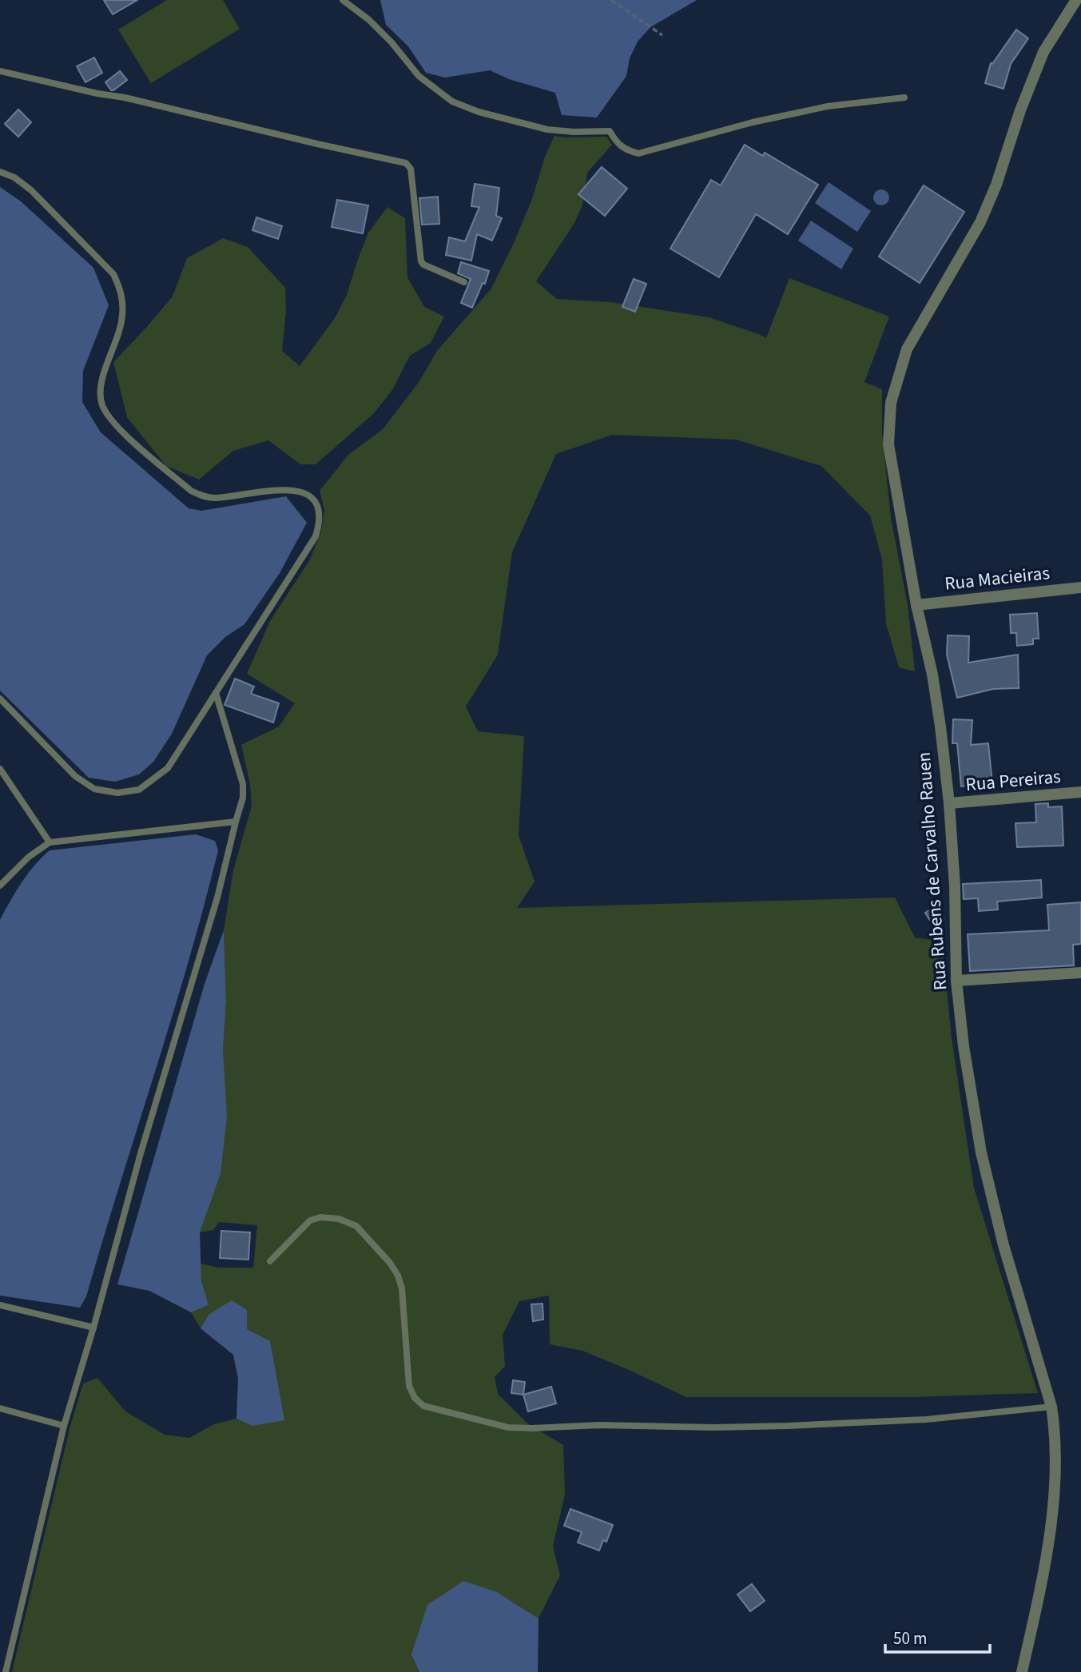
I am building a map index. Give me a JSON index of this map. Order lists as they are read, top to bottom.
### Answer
{
  "streets": {
    "street": ["Rua Macieiras", "Rua Pereiras", "Rua Rubens de Carvalho Rauen"]
  },
  "crossings": [
    ["Rua Macieiras", "Rua Rubens de Carvalho Rauen"],
    ["Rua Pereiras", "Rua Rubens de Carvalho Rauen"]
  ],
  "scale_bar": "50 m"
}
